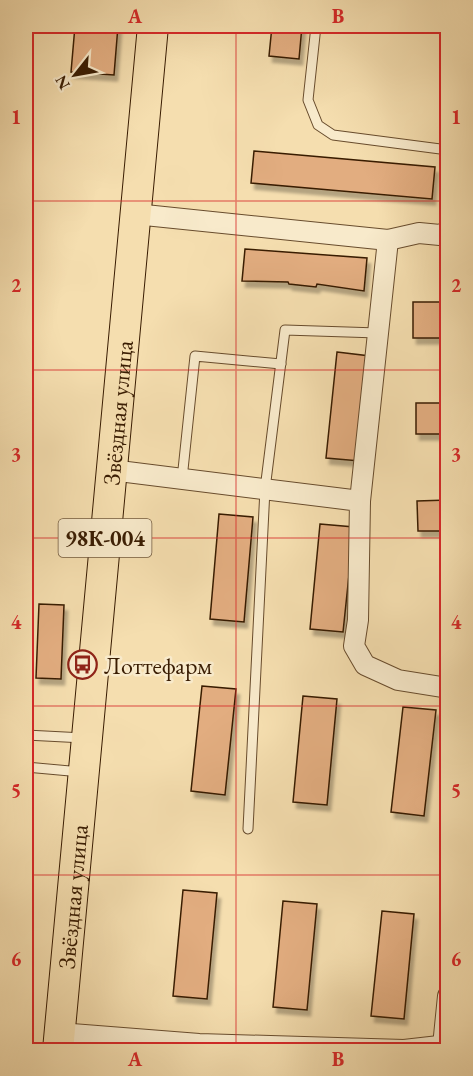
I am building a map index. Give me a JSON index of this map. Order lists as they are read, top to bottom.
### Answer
{
  "streets": {
    "main road": ["Звёздная улица", "98К-004"]
  },
  "places": {
    "bus stop": ["Лоттефарм"]
  },
  "north": "bottom left",
  "grid": {
    "columns": ["A", "B"],
    "rows": [
      "1",
      "2",
      "3",
      "4",
      "5",
      "6"
    ]
  }
}
